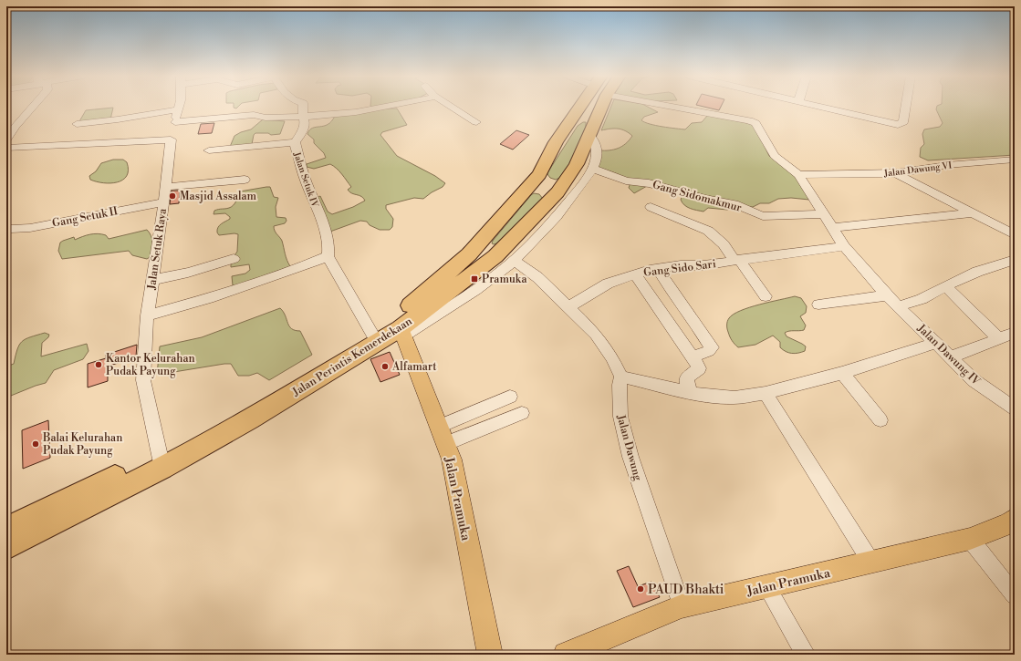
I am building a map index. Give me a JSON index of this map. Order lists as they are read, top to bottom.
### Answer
{
  "streets": {
    "highway": ["Jalan Perintis Kemerdekaan"],
    "main road": ["Jalan Pramuka"],
    "street": [
      "Jalan Dawung VI",
      "Jalan Setuk IV",
      "Gang Sidomakmur",
      "Gang Setuk II",
      "Jalan Setuk Raya",
      "Gang Sido Sari",
      "Jalan Dawung IV",
      "Jalan Dawung"
    ]
  },
  "crossings": [
    ["Jalan Dawung VI", "Jalan Dawung IV"],
    ["Gang Sidomakmur", "Jalan Dawung IV"],
    ["Gang Setuk II", "Jalan Setuk Raya"],
    ["Jalan Setuk Raya", "Jalan Perintis Kemerdekaan"],
    ["Gang Sido Sari", "Jalan Dawung IV"],
    ["Jalan Perintis Kemerdekaan", "Jalan Pramuka"],
    ["Jalan Dawung", "Jalan Pramuka"]
  ],
  "places": {
    "other": [
      "Masjid Assalam",
      "Kantor Kelurahan Pudak Payung",
      "Alfamart",
      "Balai Kelurahan Pudak Payung",
      "PAUD Bhakti"
    ],
    "transit": ["Pramuka"]
  }
}
